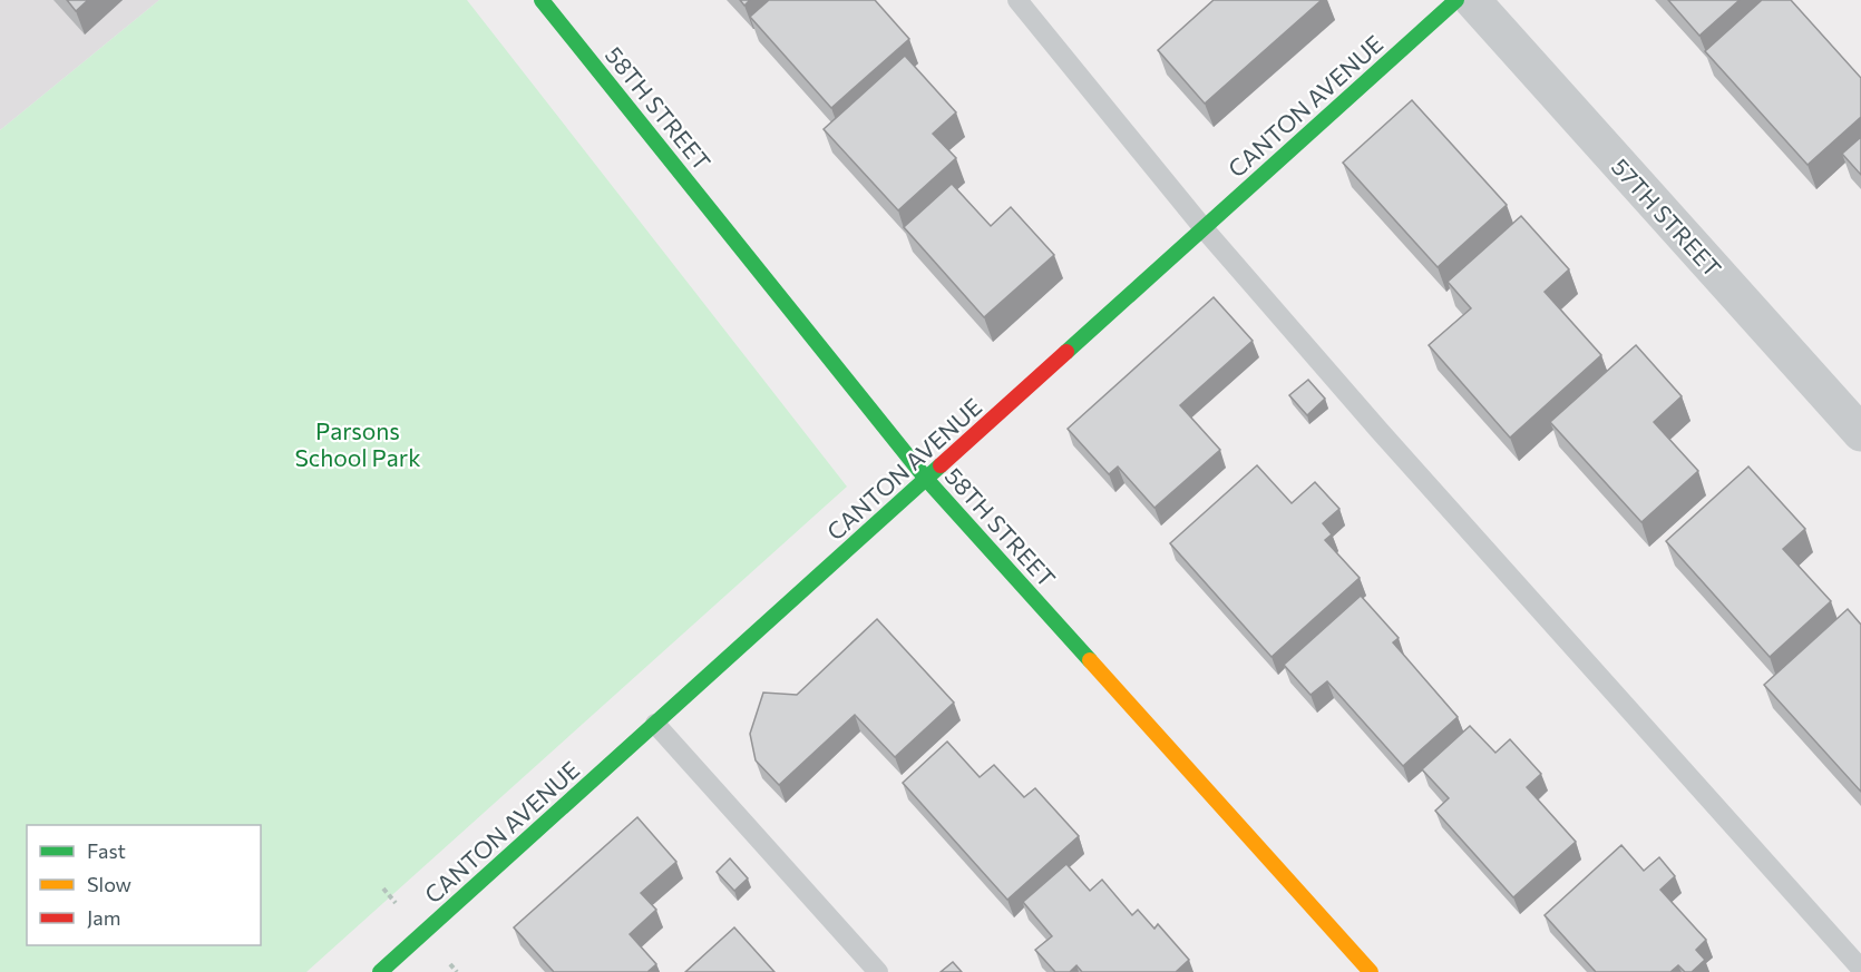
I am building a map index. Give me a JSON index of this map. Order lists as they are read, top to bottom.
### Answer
{
  "streets": {
    "street": ["CANTON AVENUE", "58TH STREET", "57TH STREET"]
  },
  "crossings": [
    ["CANTON AVENUE", "58TH STREET"]
  ],
  "parks": ["Parsons School Park"],
  "legend": ["Fast", "Slow", "Jam"]
}
